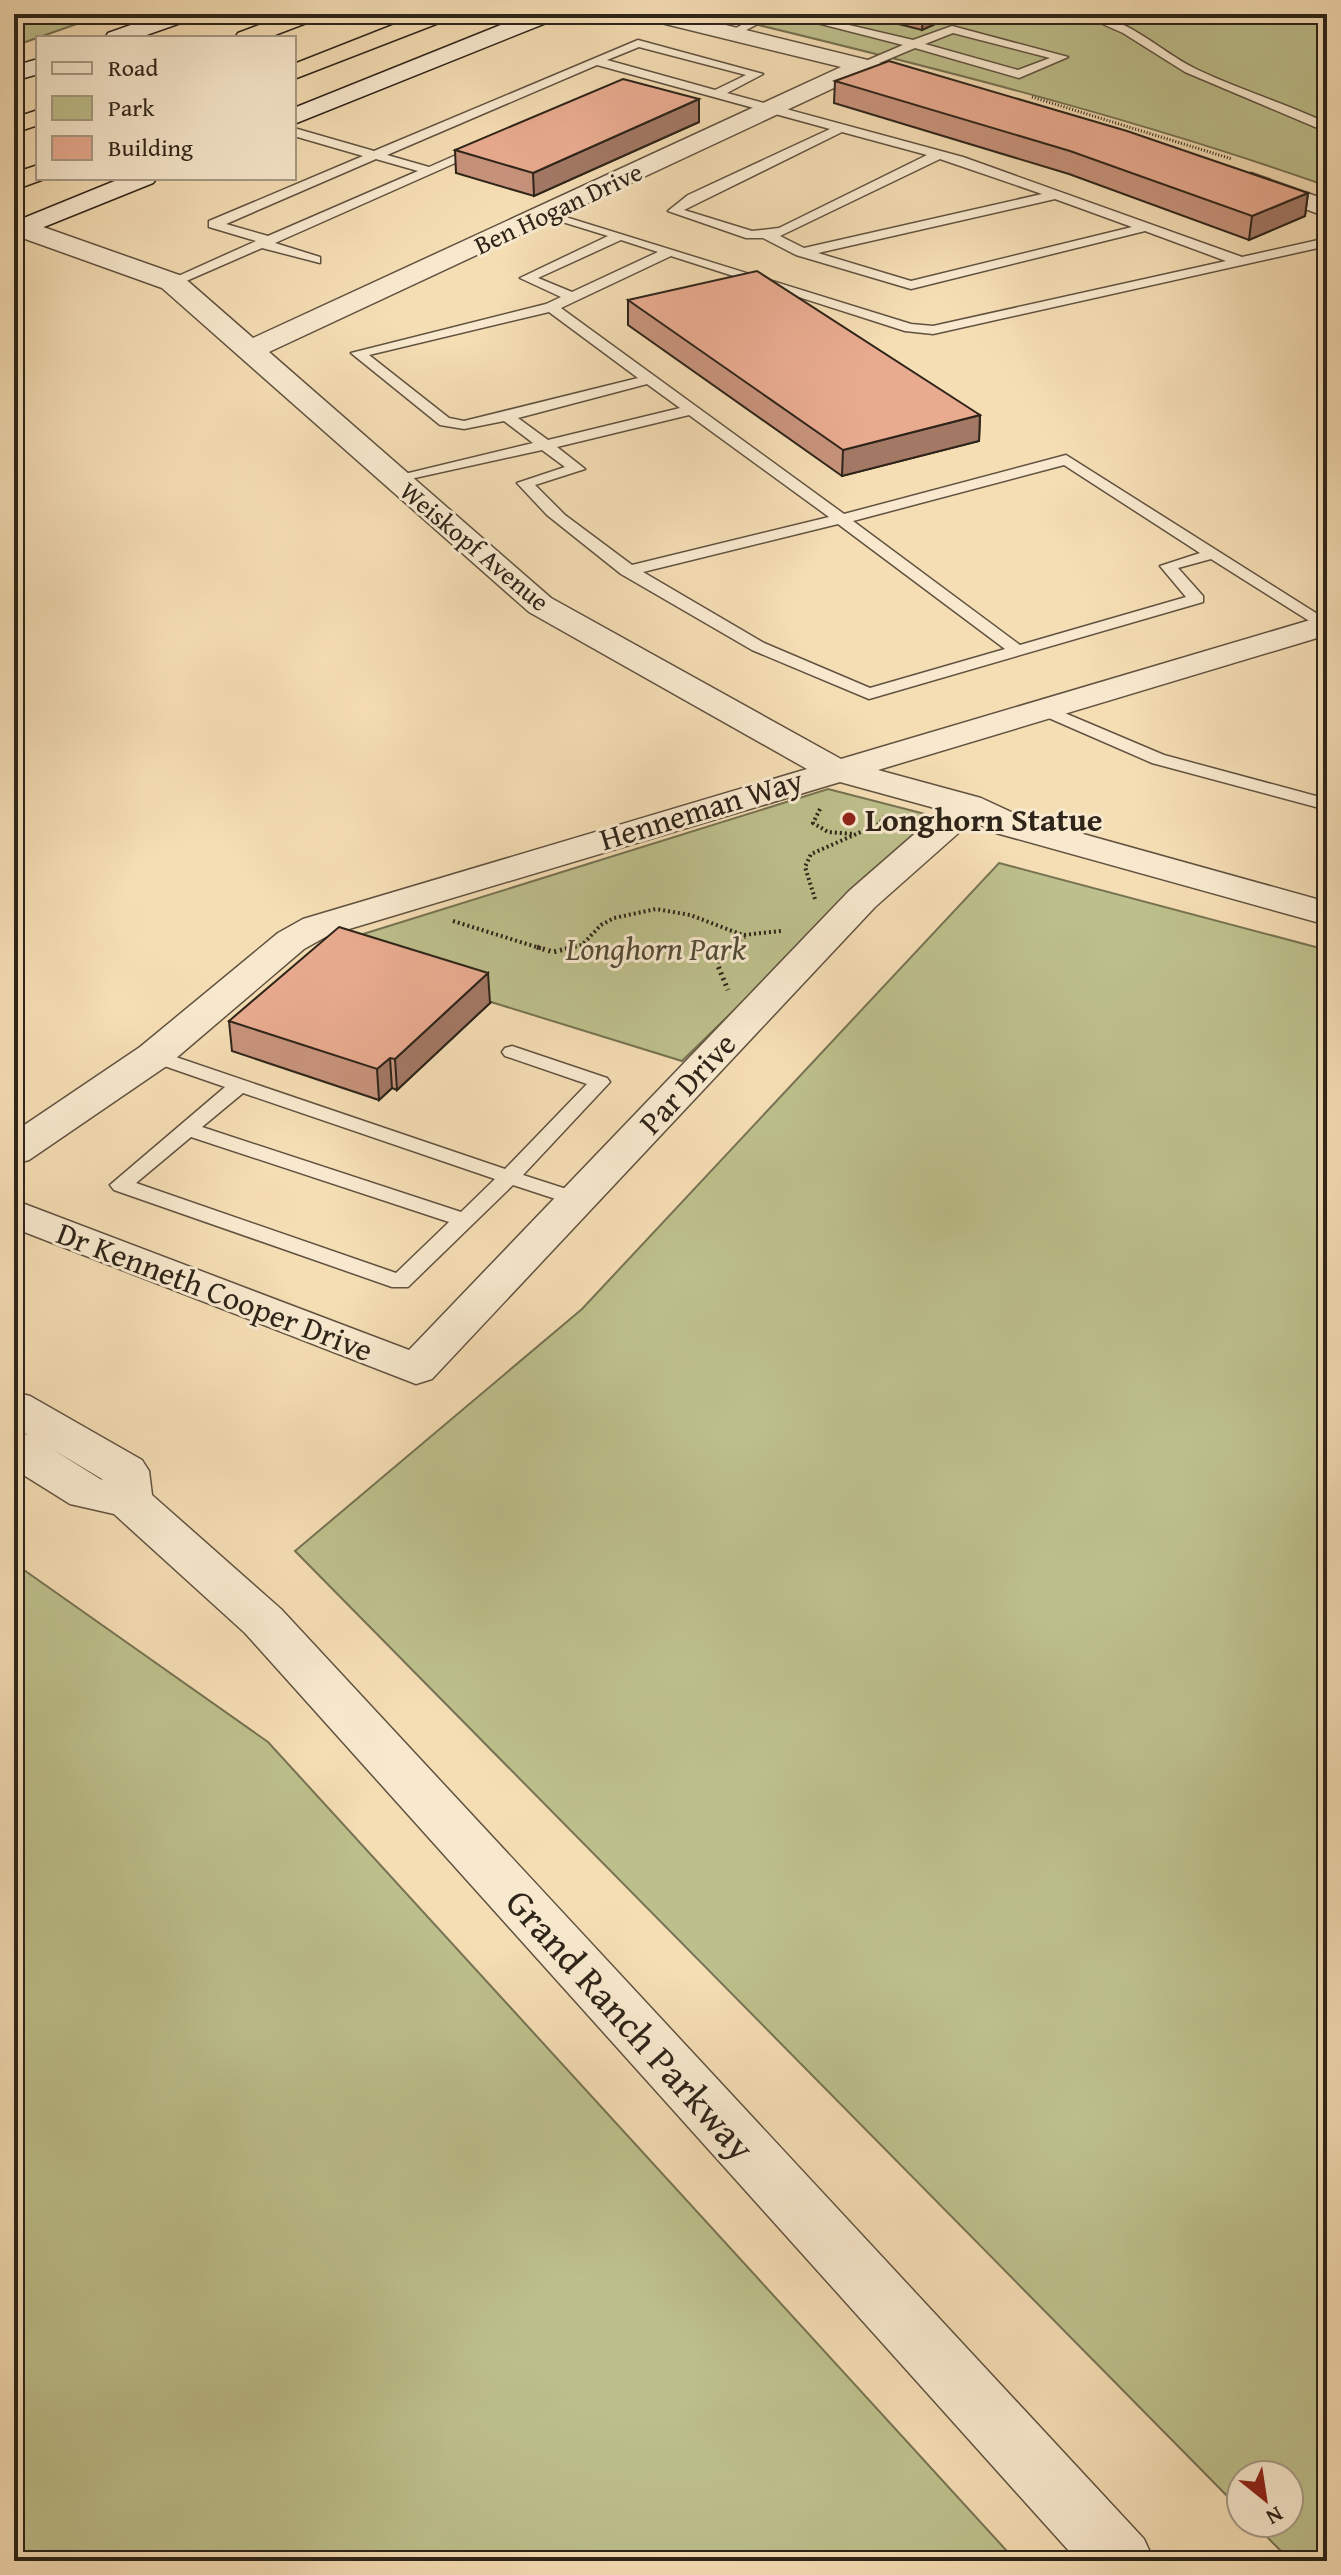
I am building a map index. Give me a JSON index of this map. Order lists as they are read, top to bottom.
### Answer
{
  "streets": {
    "street": [
      "Ben Hogan Drive",
      "Weiskopf Avenue",
      "Henneman Way",
      "Par Drive",
      "Dr Kenneth Cooper Drive",
      "Grand Ranch Parkway"
    ]
  },
  "crossings": [
    ["Ben Hogan Drive", "Weiskopf Avenue"],
    ["Weiskopf Avenue", "Henneman Way"],
    ["Weiskopf Avenue", "Par Drive"],
    ["Par Drive", "Dr Kenneth Cooper Drive"]
  ],
  "parks": ["Longhorn Park"],
  "places": ["Longhorn Statue"],
  "legend": ["Road", "Park", "Building"],
  "north": "bottom right"
}
